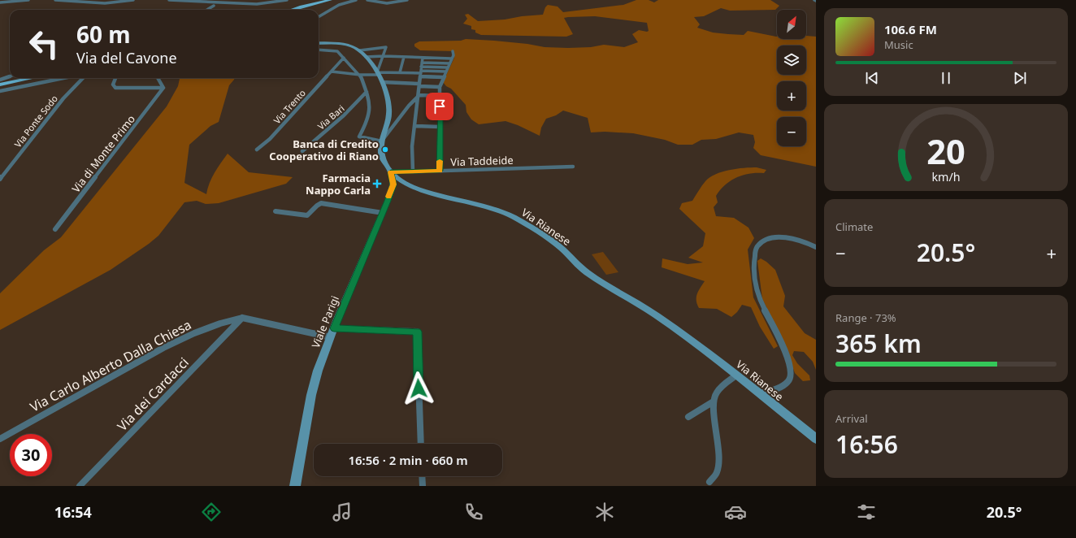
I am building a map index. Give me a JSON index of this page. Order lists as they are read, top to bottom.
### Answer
{
  "streets": {
    "main road": ["Via Rianese", "Viale Parigi"],
    "street": [
      "Via Trento",
      "Via Bari",
      "Via Ponte Sodo",
      "Via di Monte Primo",
      "Via Taddeide",
      "Via Carlo Alberto Dalla Chiesa",
      "Via dei Cardacci"
    ]
  },
  "crossings": [
    ["Via Taddeide", "Via Rianese"],
    ["Via Taddeide", "Viale Parigi"],
    ["Via Rianese", "Viale Parigi"],
    ["Viale Parigi", "Via Carlo Alberto Dalla Chiesa"],
    ["Via Carlo Alberto Dalla Chiesa", "Via dei Cardacci"]
  ],
  "places": {
    "other": ["Banca di Credito Cooperativo di Riano"],
    "health": ["Farmacia Nappo Carla"]
  },
  "north": "top right",
  "page": {
    "map_buttons": ["+", "−"],
    "turn": ["60 m", "Via del Cavone"],
    "song": ["106.6 FM", "Music"],
    "tile": [
      "Climate",
      ["Range · 73%", "365 km"],
      ["Arrival", "16:56"]
    ],
    "heat": ["−", "20.5°", "+"],
    "limit": "30",
    "trip": "16:56 · 2 min · 660 m",
    "tabs": ["16:54", "20.5°"],
    "gauge": ["20", "km/h"]
  }
}
